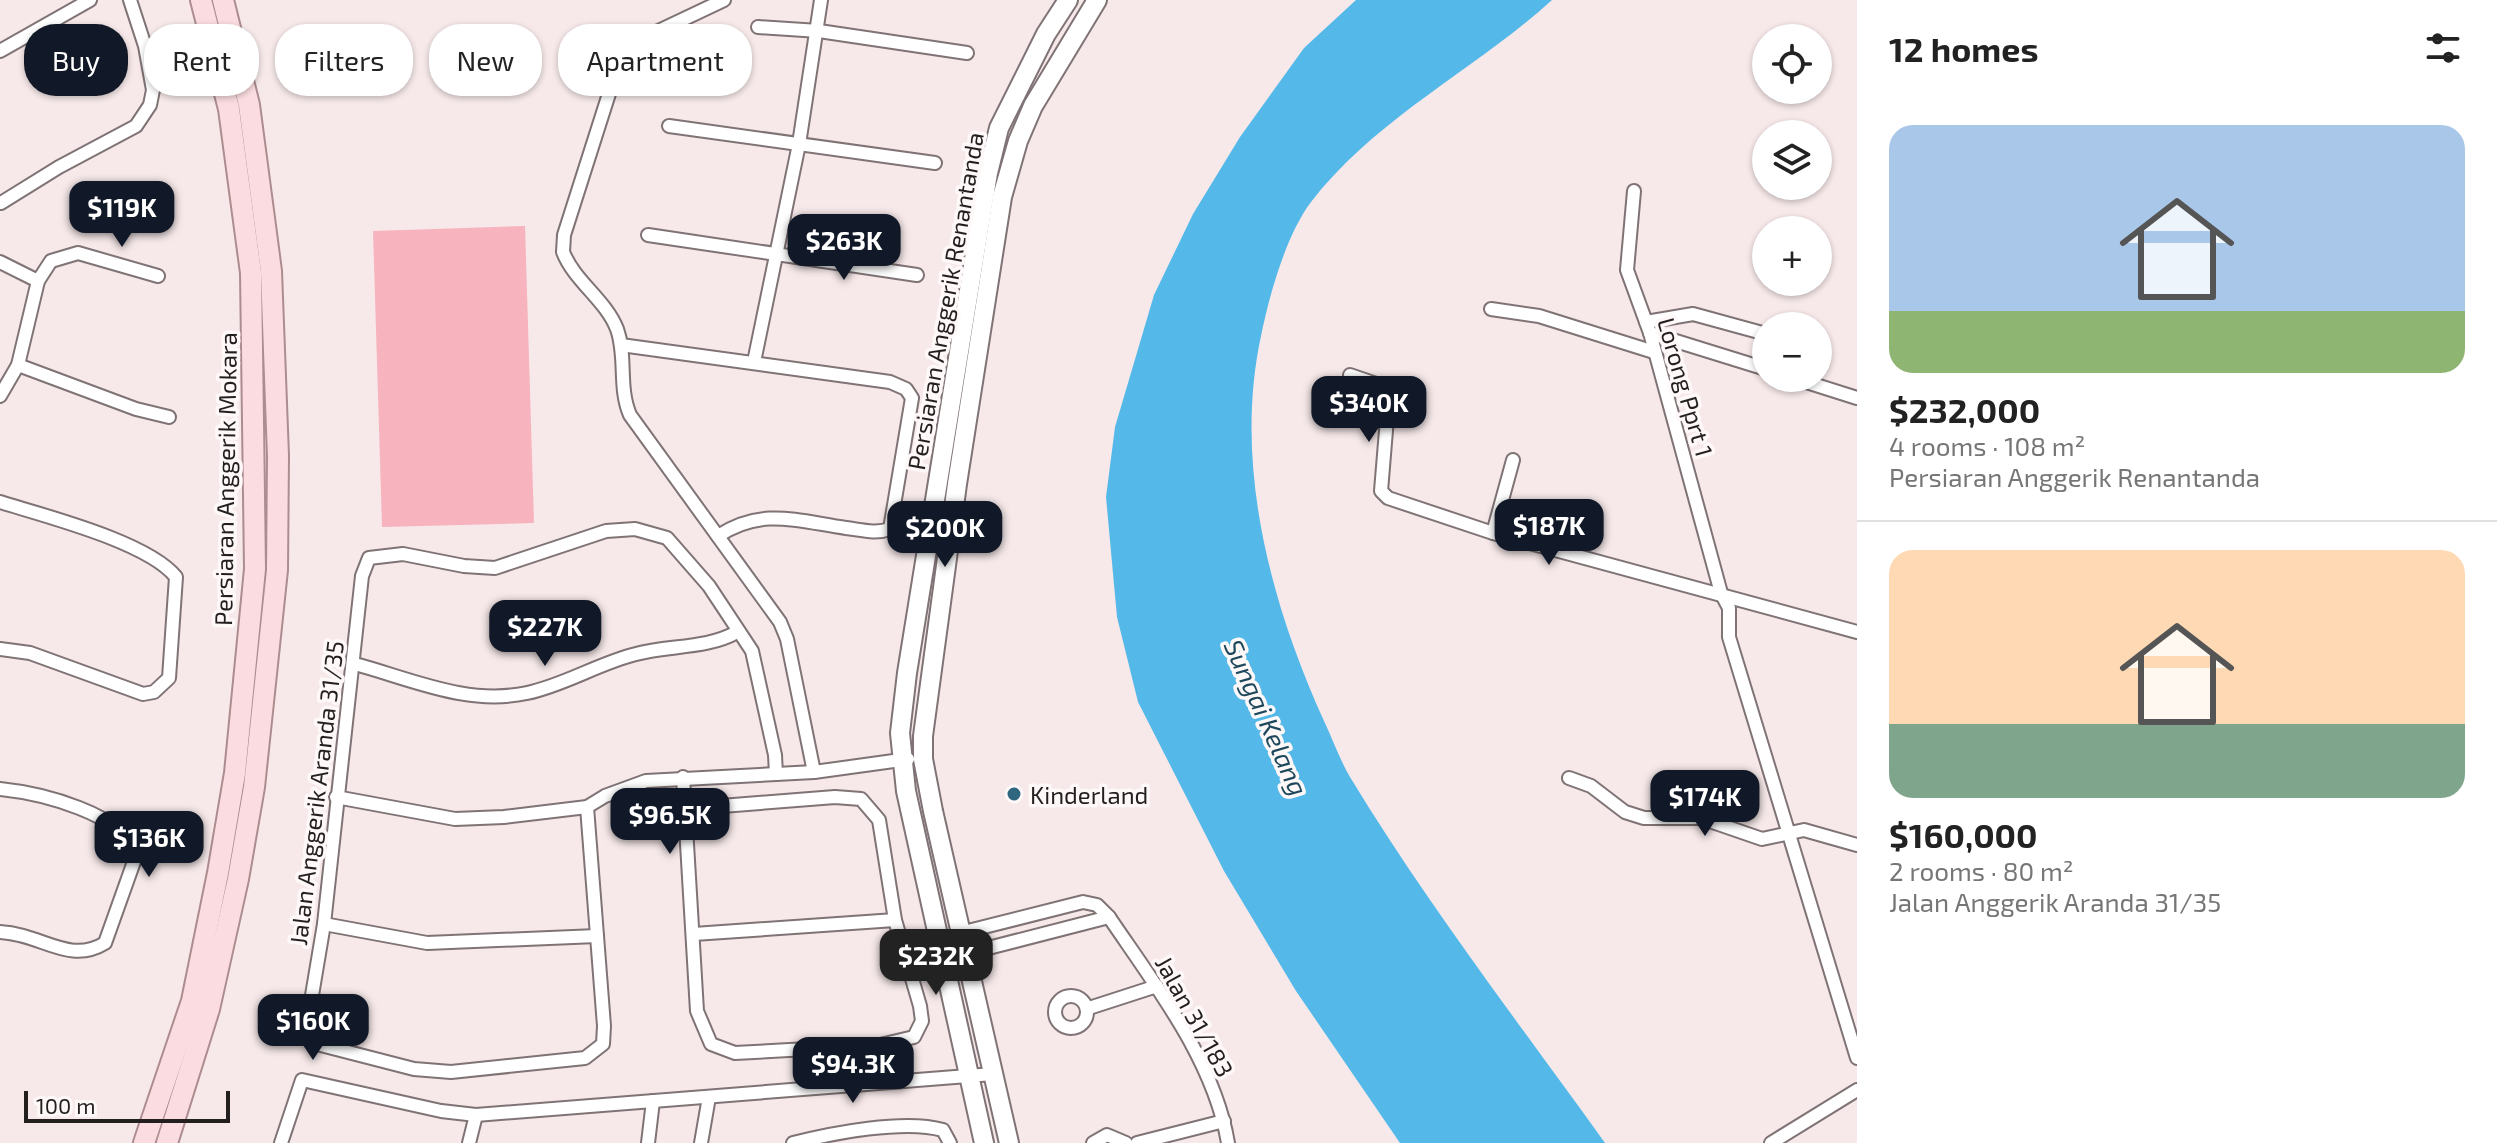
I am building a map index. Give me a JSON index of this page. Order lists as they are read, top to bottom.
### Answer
{
  "streets": {
    "main road": ["Persiaran Anggerik Renantanda", "Persiaran Anggerik Mokara"],
    "street": ["Lorong Pprt 1", "Jalan Anggerik Aranda 31/35", "Jalan 31/183"]
  },
  "water": ["Sungai Kelang"],
  "places": ["Kinderland"],
  "scale_bar": "100 m",
  "page": {
    "heading": "12 homes",
    "map_buttons": ["+", "−"],
    "chip": [
      "Buy",
      "Rent",
      "Filters",
      "New",
      "Apartment"
    ],
    "list": [
      {
        "name": "$232,000",
        "note": "4 rooms · 108 m² · Persiaran Anggerik Renantanda"
      },
      {
        "name": "$160,000",
        "note": "2 rooms · 80 m² · Jalan Anggerik Aranda 31/35"
      }
    ],
    "price": [
      "$119K",
      "$263K",
      "$340K",
      "$187K",
      "$200K",
      "$227K",
      "$174K",
      "$96.5K",
      "$136K",
      "$232K",
      "$160K",
      "$94.3K"
    ],
    "scale": "100 m"
  }
}
